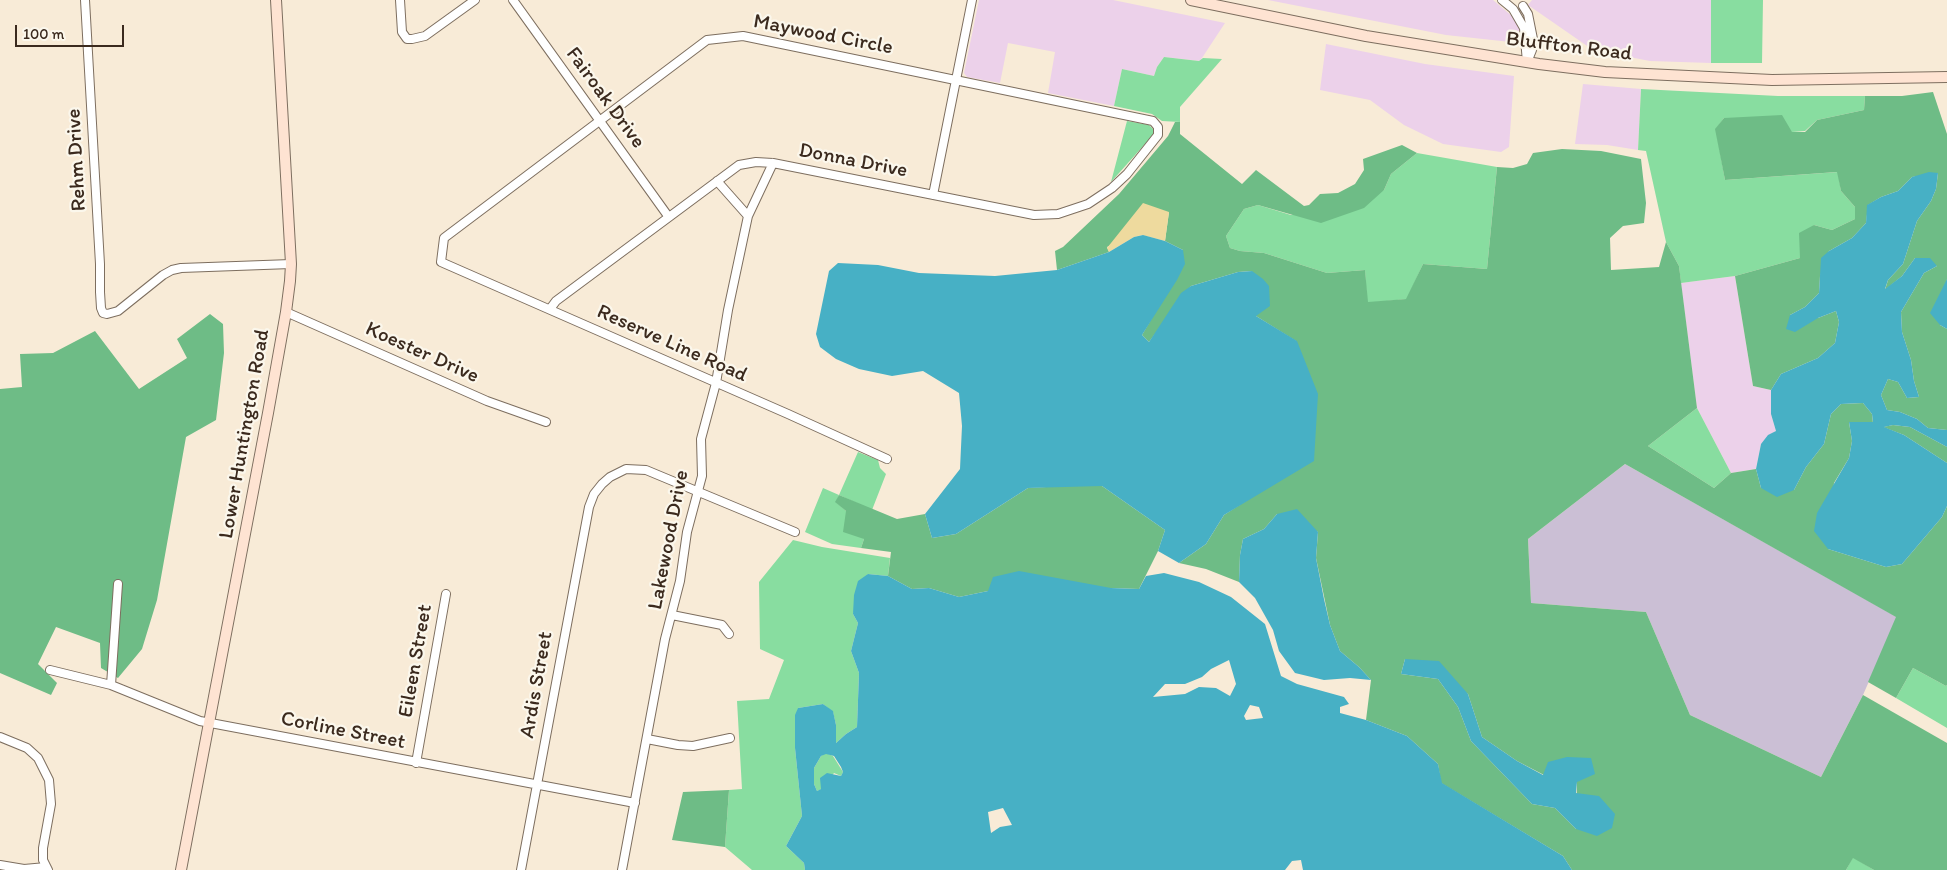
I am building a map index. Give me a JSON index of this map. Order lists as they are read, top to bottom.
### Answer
{
  "streets": {
    "main road": ["Bluffton Road", "Lower Huntington Road"],
    "street": [
      "Maywood Circle",
      "Fairoak Drive",
      "Rehm Drive",
      "Donna Drive",
      "Reserve Line Road",
      "Koester Drive",
      "Lakewood Drive",
      "Eileen Street",
      "Ardis Street",
      "Corline Street"
    ]
  },
  "crossings": [
    ["Maywood Circle", "Fairoak Drive"],
    ["Maywood Circle", "Donna Drive"],
    ["Maywood Circle", "Reserve Line Road"],
    ["Fairoak Drive", "Donna Drive"],
    ["Rehm Drive", "Lower Huntington Road"],
    ["Donna Drive", "Reserve Line Road"],
    ["Donna Drive", "Lakewood Drive"],
    ["Reserve Line Road", "Lakewood Drive"],
    ["Koester Drive", "Lower Huntington Road"],
    ["Lower Huntington Road", "Corline Street"],
    ["Lakewood Drive", "Ardis Street"],
    ["Lakewood Drive", "Corline Street"],
    ["Eileen Street", "Corline Street"],
    ["Ardis Street", "Corline Street"]
  ],
  "scale_bar": "100 m"
}
